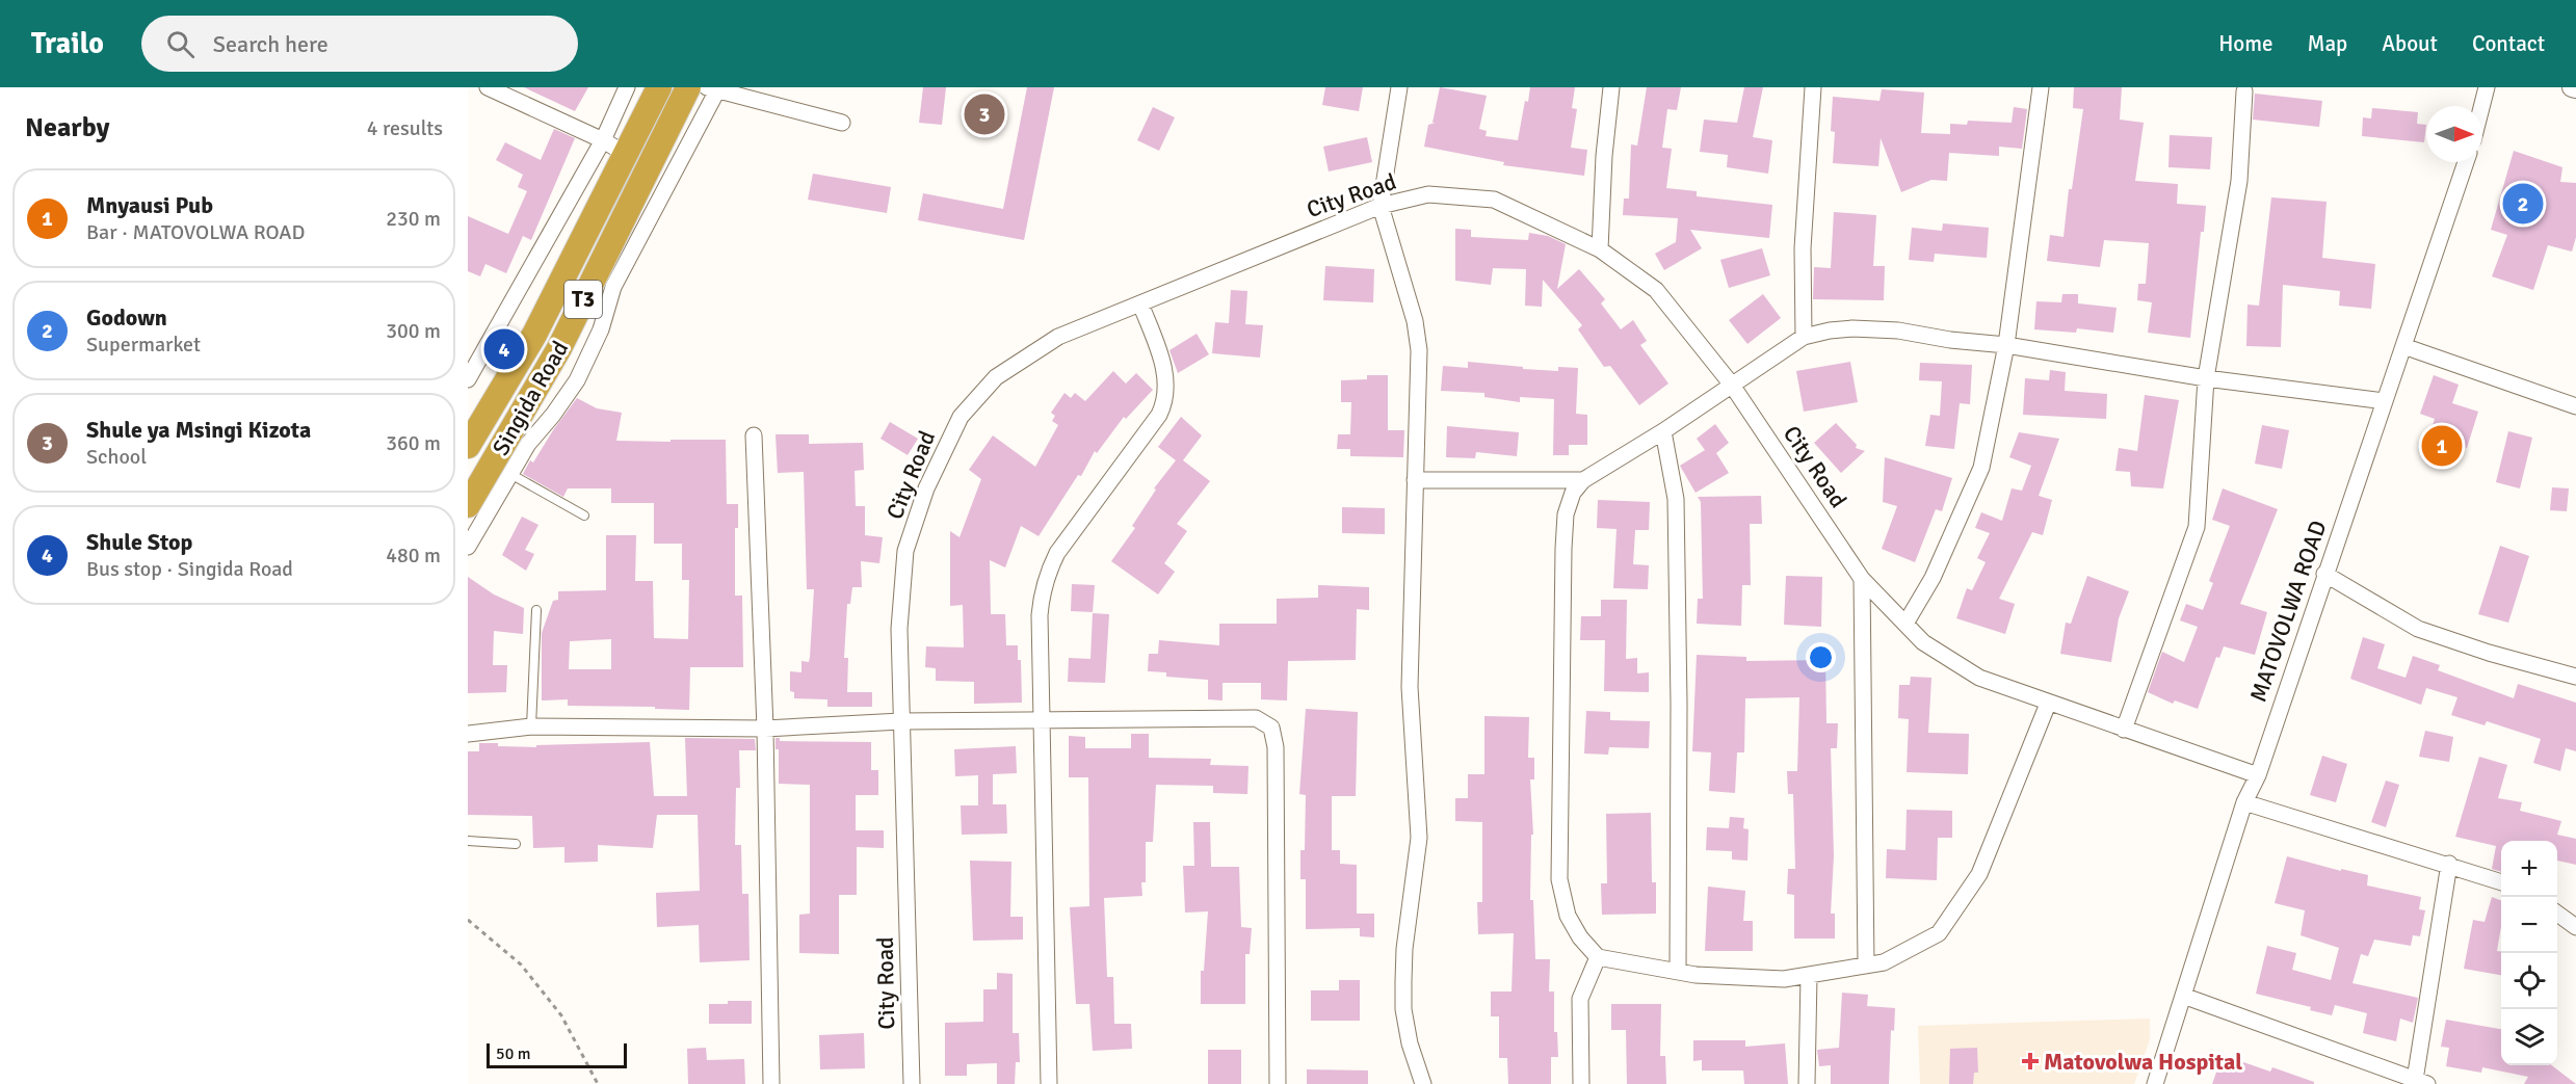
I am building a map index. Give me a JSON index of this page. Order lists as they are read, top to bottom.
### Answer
{
  "streets": {
    "highway": ["T3", "Singida Road"],
    "street": ["City Road", "MATOVOLWA ROAD"]
  },
  "crossings": [
    ["City Road", "MATOVOLWA ROAD"]
  ],
  "places": {
    "health": ["Matovolwa Hospital"]
  },
  "scale_bar": "50 m",
  "north": "right",
  "page": {
    "header": "Trailo",
    "search": "Search here",
    "nav": [
      "Home",
      "Map",
      "About",
      "Contact"
    ],
    "heading": ["Nearby", "4 results"],
    "pins": [
      "3",
      "2",
      "4",
      "1"
    ],
    "list": [
      {
        "mark": "1",
        "name": "Mnyausi Pub",
        "note": "Bar · MATOVOLWA ROAD",
        "value": "230 m"
      },
      {
        "mark": "2",
        "name": "Godown",
        "note": "Supermarket",
        "value": "300 m"
      },
      {
        "mark": "3",
        "name": "Shule ya Msingi Kizota",
        "note": "School",
        "value": "360 m"
      },
      {
        "mark": "4",
        "name": "Shule Stop",
        "note": "Bus stop · Singida Road",
        "value": "480 m"
      }
    ],
    "map_buttons": ["+", "−"],
    "scale": "50 m"
  }
}
